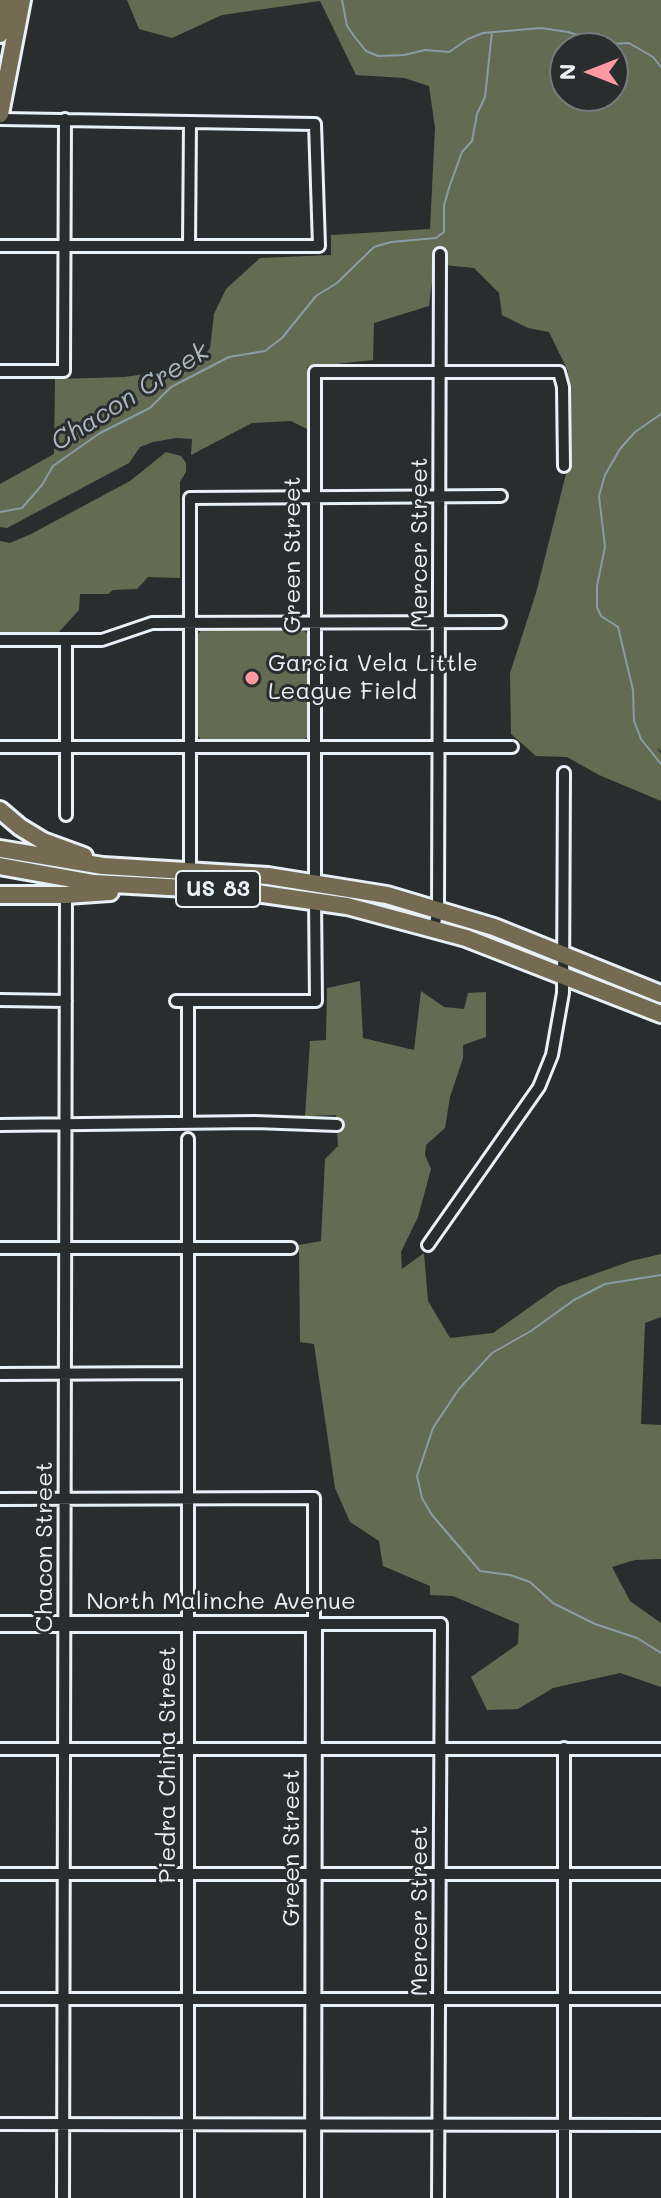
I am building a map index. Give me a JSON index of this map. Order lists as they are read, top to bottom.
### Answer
{
  "streets": {
    "main road": ["US 83"],
    "street": [
      "Mercer Street",
      "Green Street",
      "Chacon Street",
      "North Malinche Avenue",
      "Piedra China Street"
    ]
  },
  "crossings": [
    ["Mercer Street", "Green Street"],
    ["Mercer Street", "US 83"],
    ["Mercer Street", "North Malinche Avenue"],
    ["Green Street", "US 83"],
    ["Green Street", "North Malinche Avenue"],
    ["Green Street", "Piedra China Street"],
    ["Chacon Street", "North Malinche Avenue"],
    ["North Malinche Avenue", "Piedra China Street"]
  ],
  "water": ["Chacon Creek"],
  "places": ["Garcia Vela Little League Field"],
  "north": "left"
}
